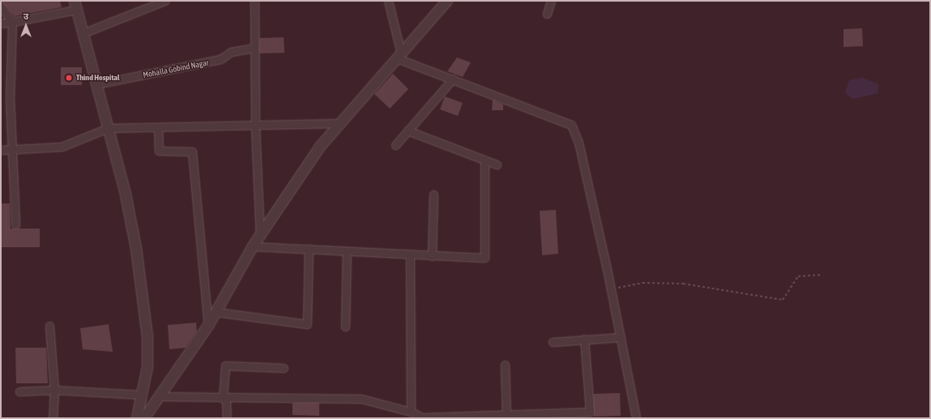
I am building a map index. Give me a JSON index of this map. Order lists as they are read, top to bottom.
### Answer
{
  "streets": {
    "street": ["Mohalla Gobind Nagar"]
  },
  "places": ["Thind Hospital"],
  "north": "top"
}
